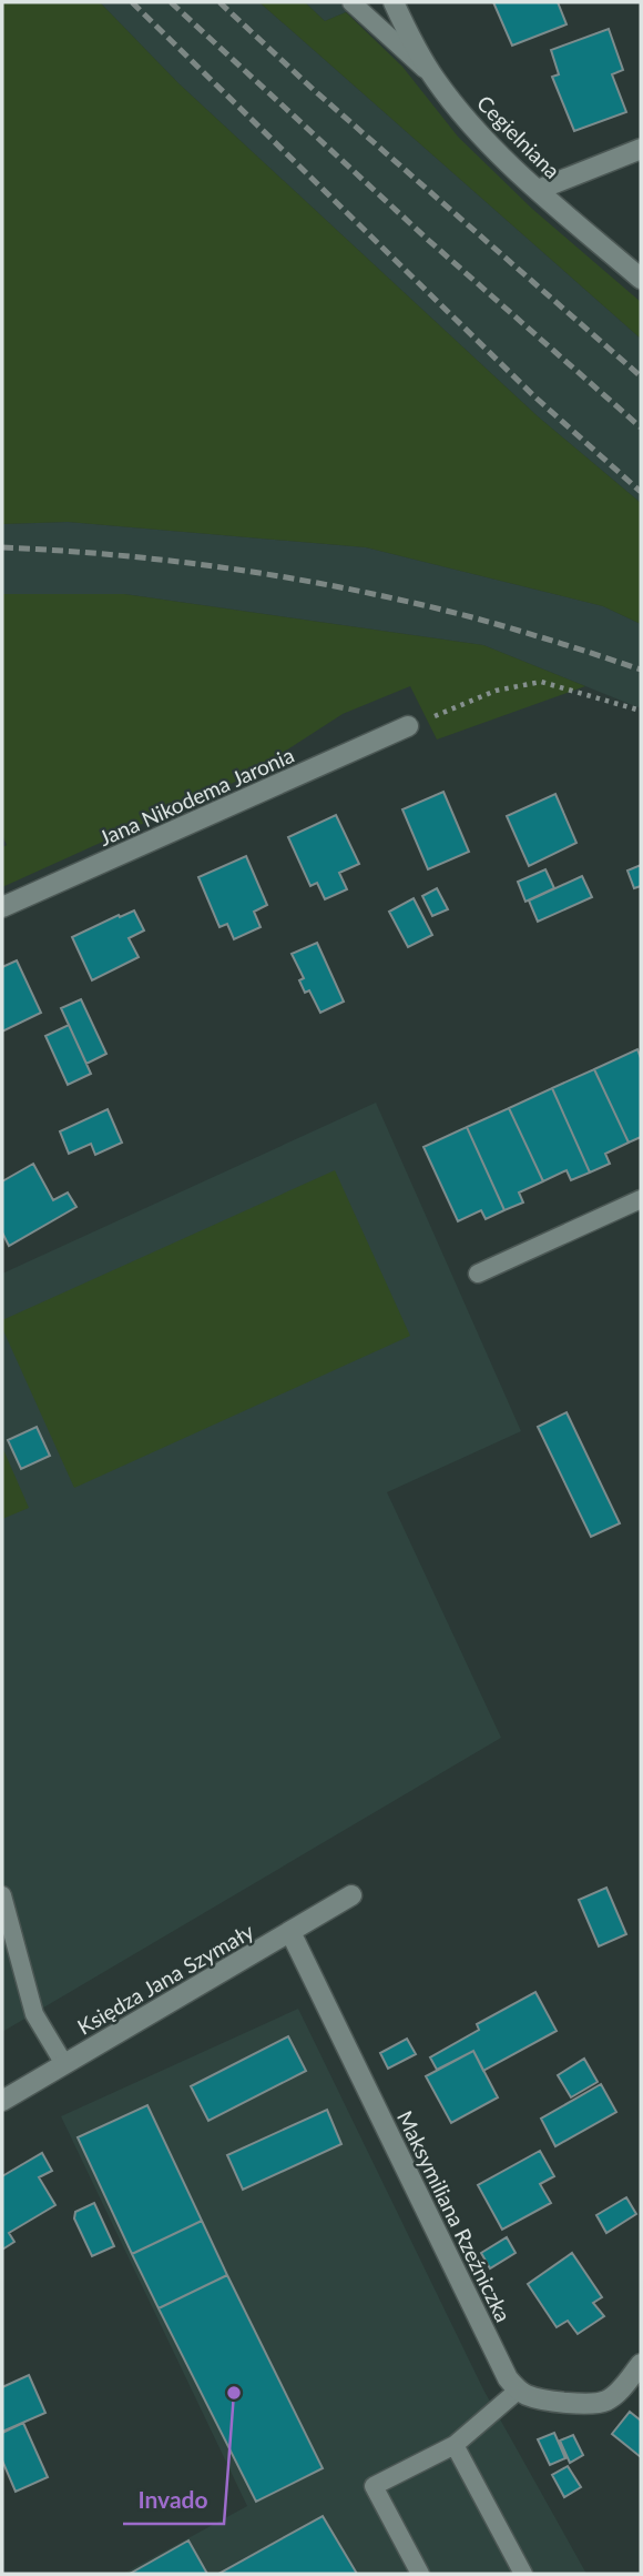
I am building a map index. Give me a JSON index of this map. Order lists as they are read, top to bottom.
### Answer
{
  "streets": {
    "street": [
      "Cegielniana",
      "Jana Nikodema Jaronia",
      "Księdza Jana Szymały",
      "Maksymiliana Rzeźniczka"
    ]
  },
  "crossings": [
    ["Księdza Jana Szymały", "Maksymiliana Rzeźniczka"]
  ],
  "places": ["Invado"]
}
